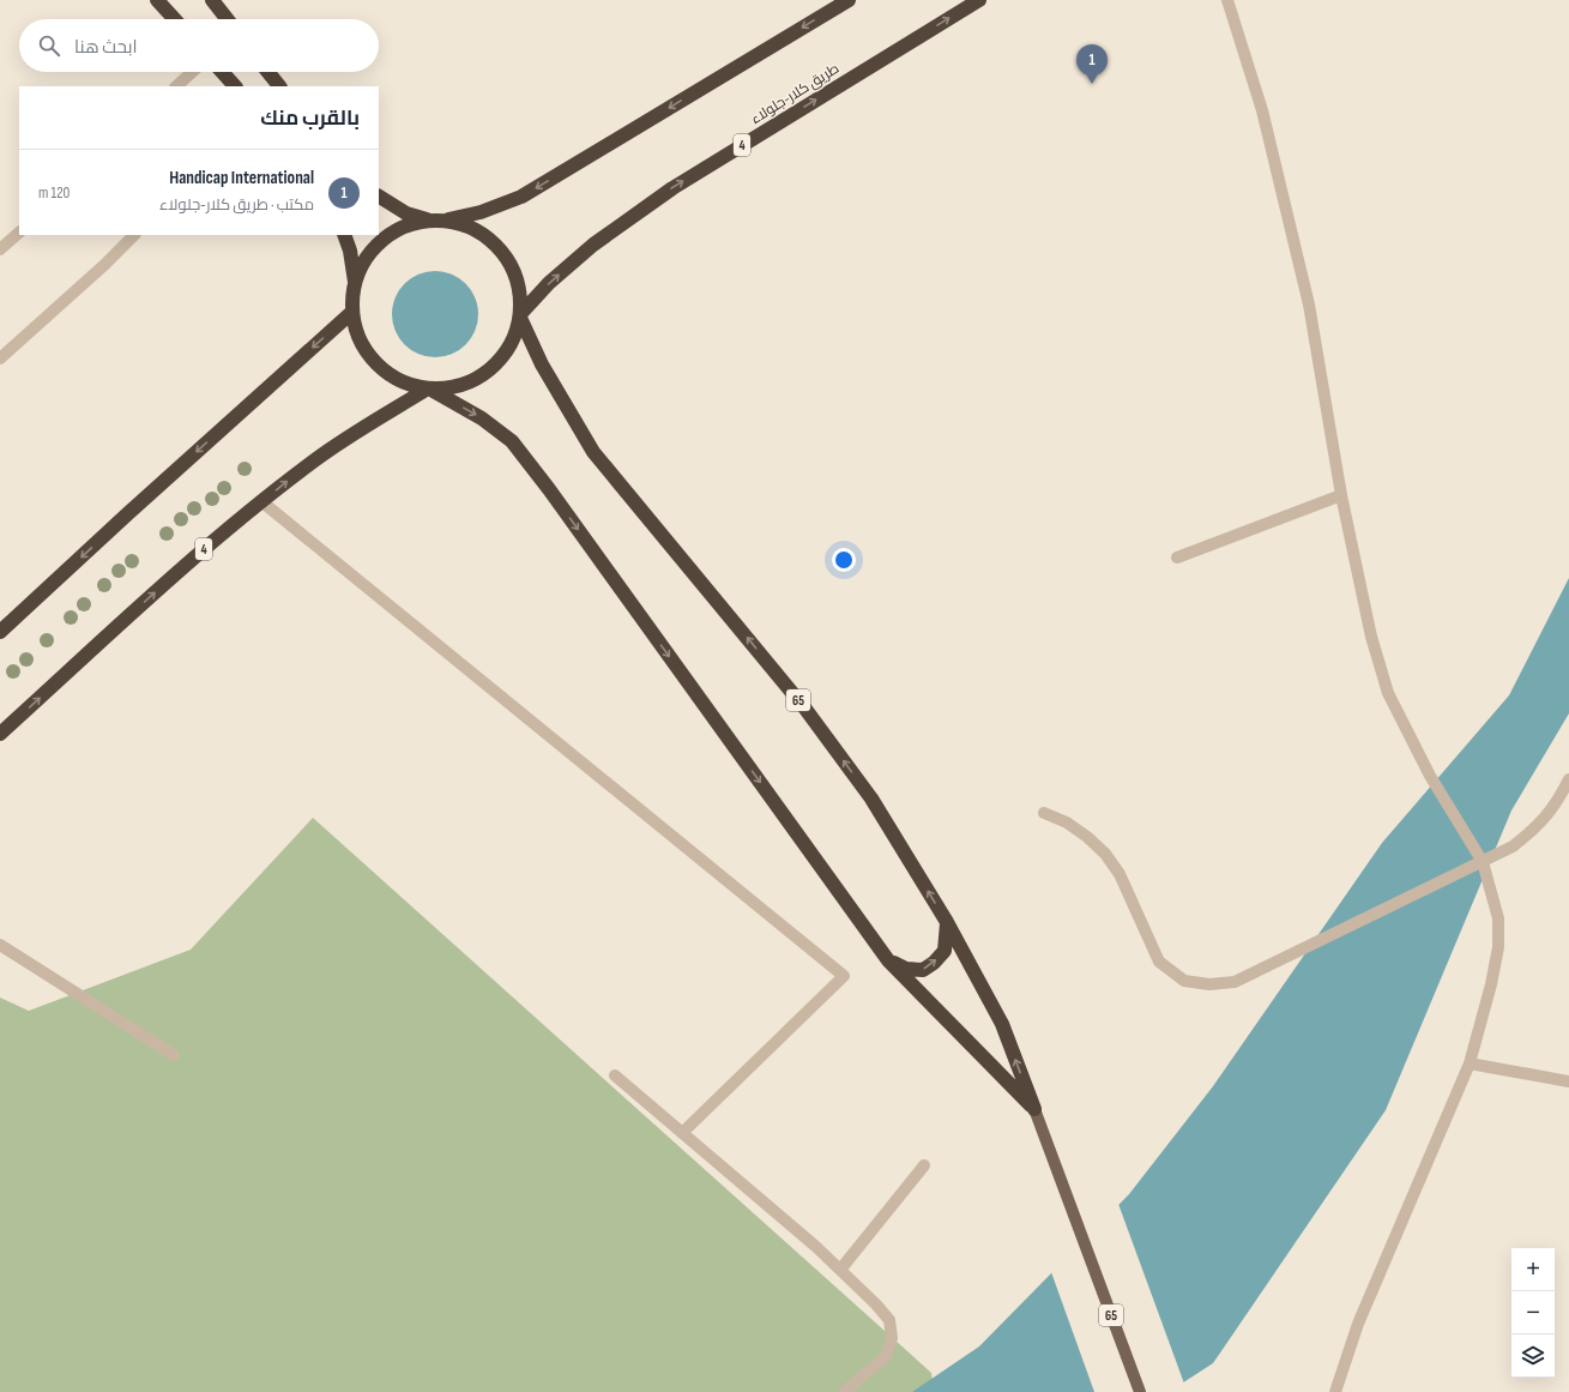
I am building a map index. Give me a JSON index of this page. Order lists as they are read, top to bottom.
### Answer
{
  "streets": {
    "highway": ["طريق كلار-جلولاء", "4", "65"]
  },
  "crossings": [
    ["طريق كلار-جلولاء", "4"],
    ["طريق كلار-جلولاء", "65"],
    ["4", "65"]
  ],
  "page": {
    "search": "ابحث هنا",
    "pins": "1",
    "heading": "بالقرب منك",
    "list": [
      {
        "mark": "1",
        "name": "Handicap International",
        "note": "مكتب · طريق كلار-جلولاء",
        "value": "120 m"
      }
    ],
    "map_buttons": ["+", "−"]
  }
}
